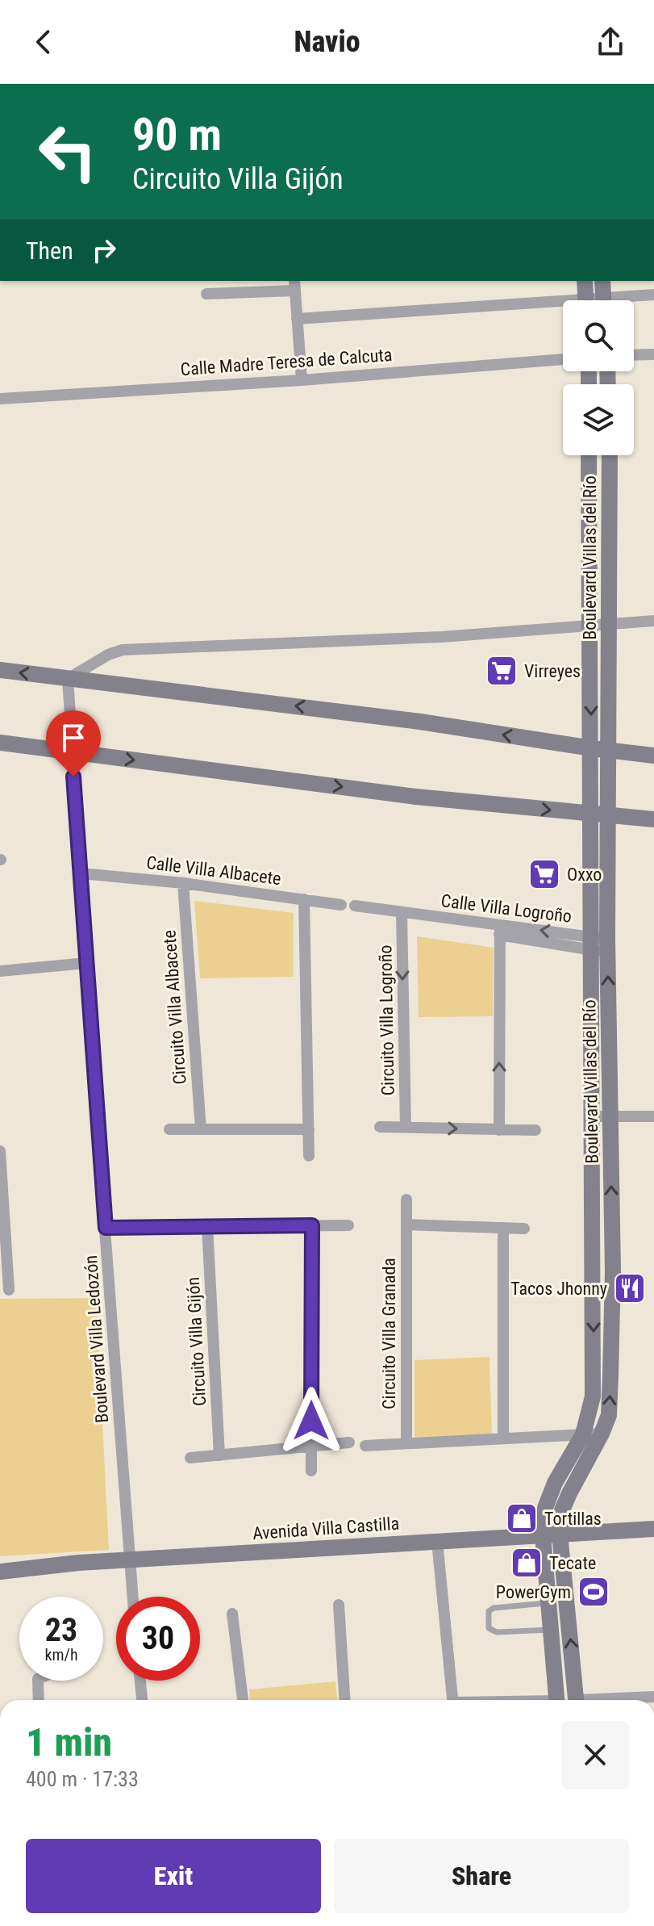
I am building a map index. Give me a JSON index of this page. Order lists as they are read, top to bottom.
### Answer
{
  "streets": {
    "street": [
      "Calle Madre Teresa de Calcuta",
      "Boulevard Villas del Río",
      "Calle Villa Albacete",
      "Calle Villa Logroño",
      "Circuito Villa Albacete",
      "Circuito Villa Logroño",
      "Circuito Villa Granada",
      "Boulevard Villa Ledozón",
      "Circuito Villa Gijón",
      "Avenida Villa Castilla"
    ]
  },
  "crossings": [
    ["Boulevard Villas del Río", "Calle Villa Logroño"],
    ["Boulevard Villas del Río", "Avenida Villa Castilla"],
    ["Calle Villa Albacete", "Circuito Villa Albacete"],
    ["Calle Villa Albacete", "Boulevard Villa Ledozón"],
    ["Calle Villa Logroño", "Circuito Villa Logroño"],
    ["Boulevard Villa Ledozón", "Avenida Villa Castilla"]
  ],
  "places": {
    "supermarket": ["Virreyes", "Oxxo"],
    "restaurant": ["Tacos Jhonny"],
    "shop": ["Tortillas", "Tecate"],
    "sports": ["PowerGym"]
  },
  "page": {
    "header": "Navio",
    "turn": ["90 m", "Circuito Villa Gijón"],
    "then": "Then",
    "speed": "23 km/h",
    "limit": "30",
    "heading": ["1 min", "400 m · 17:33"],
    "buttons": ["Exit", "Share"]
  }
}
